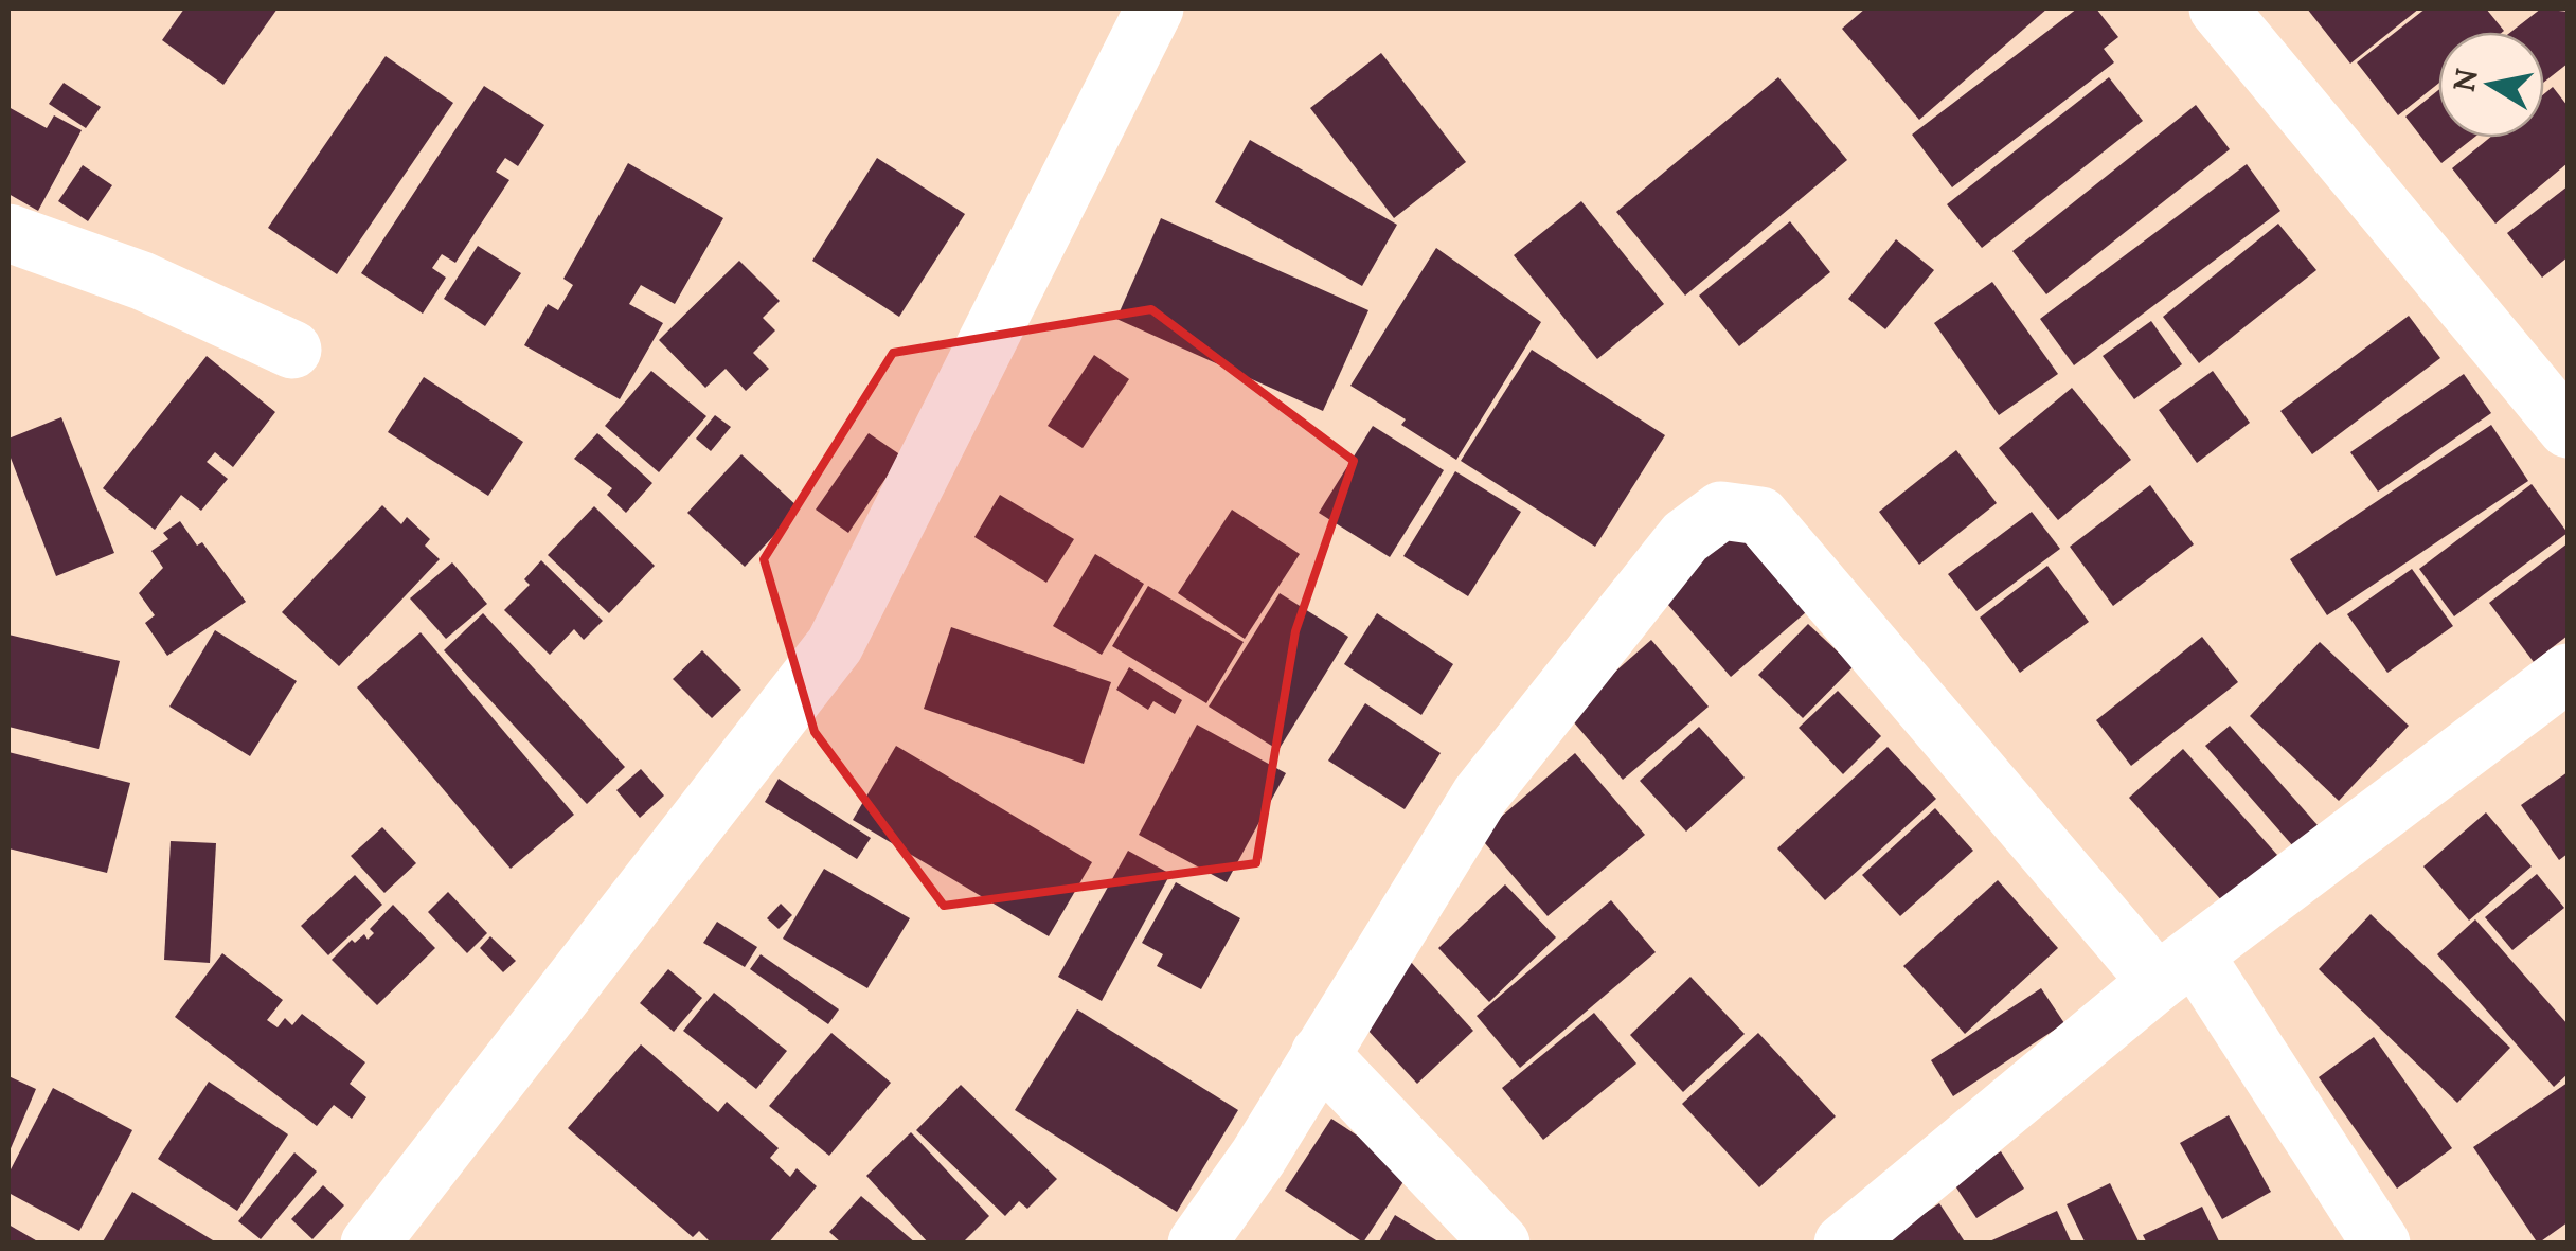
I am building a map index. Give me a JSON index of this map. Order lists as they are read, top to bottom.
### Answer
{
  "north": "left"
}
